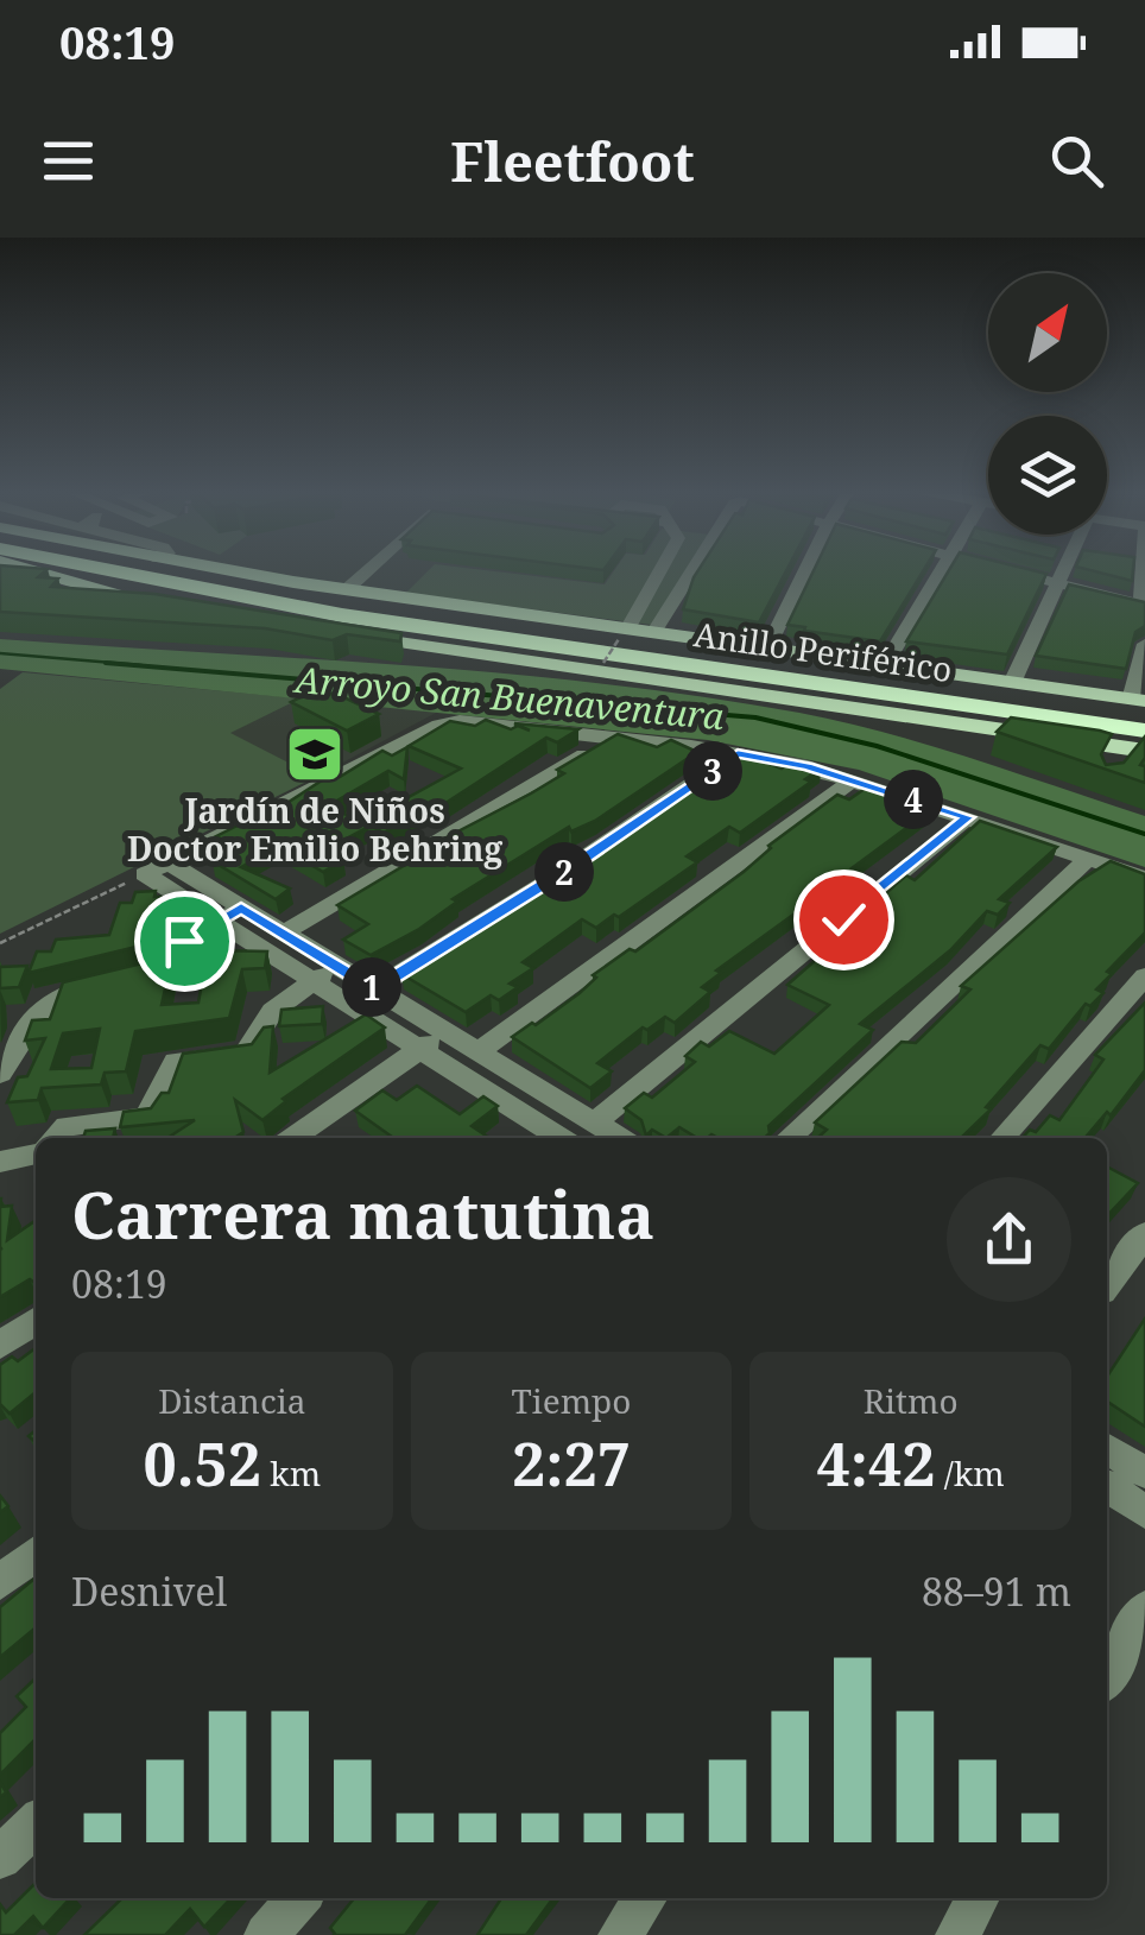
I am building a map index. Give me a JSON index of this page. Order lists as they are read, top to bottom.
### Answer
{
  "streets": {
    "highway": ["Anillo Periférico"]
  },
  "water": ["Arroyo San Buenaventura"],
  "places": {
    "school or university": ["Jardín de Niños Doctor Emilio Behring"]
  },
  "north": "top right",
  "page": {
    "status": "08:19",
    "header": "Fleetfoot",
    "pins": [
      "3",
      "4",
      "2",
      "1"
    ],
    "heading": ["Carrera matutina", "08:19"],
    "stats": [
      ["Distancia", "0.52 km"],
      ["Tiempo", "2:27"],
      ["Ritmo", "4:42 /km"]
    ],
    "chart": ["Desnivel", "88–91 m"]
  }
}
